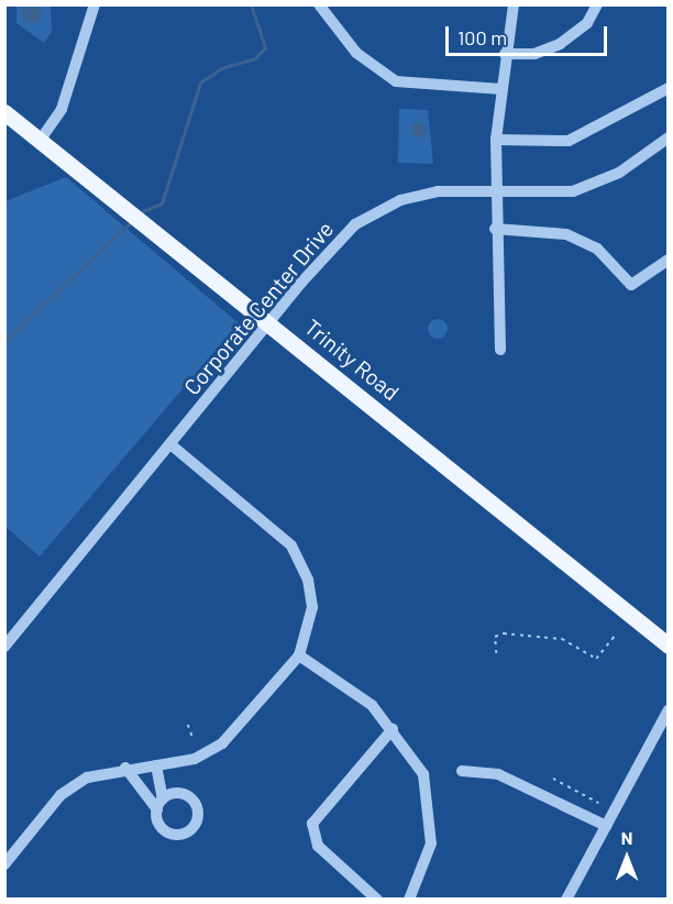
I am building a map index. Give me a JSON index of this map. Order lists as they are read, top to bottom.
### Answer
{
  "streets": {
    "main road": ["Trinity Road"],
    "street": ["Corporate Center Drive"]
  },
  "crossings": [
    ["Corporate Center Drive", "Trinity Road"]
  ],
  "scale_bar": "100 m",
  "north": "top"
}
